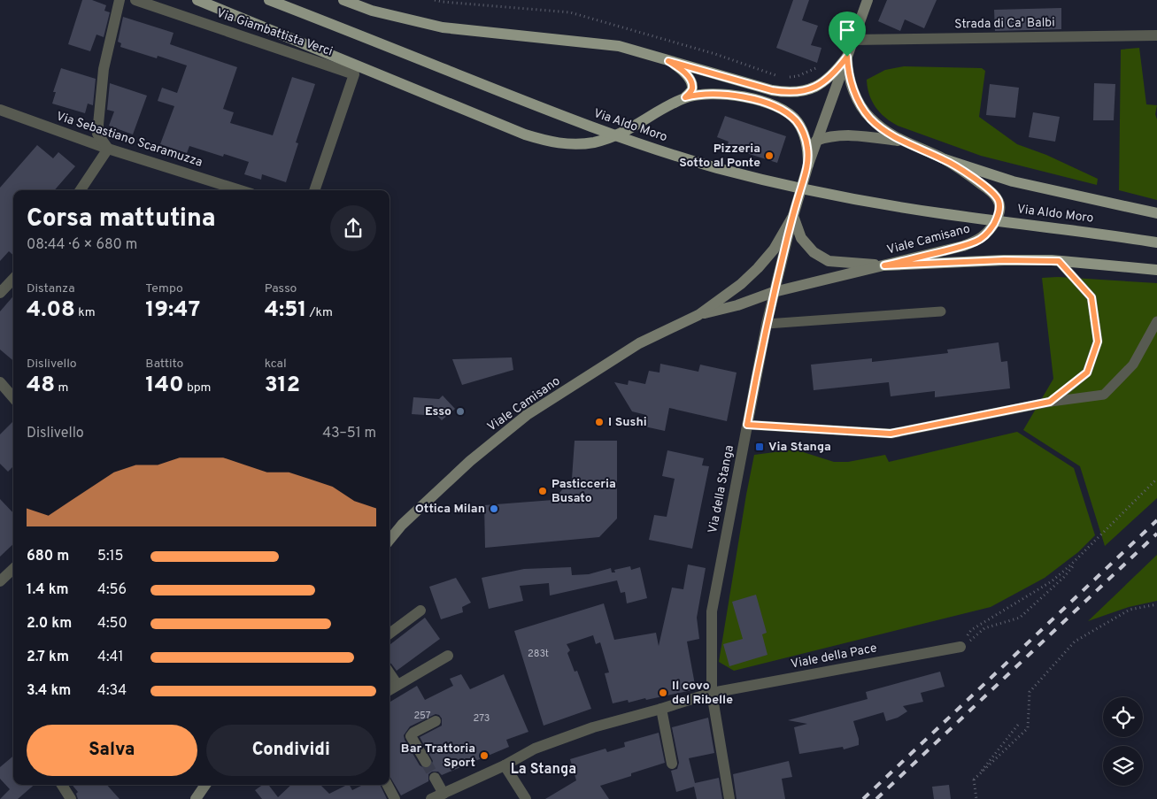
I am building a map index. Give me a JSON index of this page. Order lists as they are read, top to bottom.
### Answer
{
  "streets": {
    "main road": ["Via Aldo Moro", "Viale Camisano"],
    "street": [
      "Strada di Ca' Balbi",
      "Via Giambattista Verci",
      "Via Sebastiano Scaramuzza",
      "Via della Stanga",
      "Viale della Pace"
    ]
  },
  "crossings": [
    ["Viale Camisano", "Via della Stanga"],
    ["Via della Stanga", "Viale della Pace"]
  ],
  "districts": ["La Stanga"],
  "places": {
    "other": [
      "Pizzeria Sotto al Ponte",
      "Esso",
      "I Sushi",
      "Pasticceria Busato",
      "Ottica Milan",
      "Il covo del Ribelle",
      "Bar Trattoria Sport"
    ],
    "transit": ["Via Stanga"]
  },
  "house_numbers": ["283t", "257", "273"],
  "page": {
    "heading": ["Corsa mattutina", "08:44 · 6 × 680 m"],
    "stats": [
      ["Distanza", "4.08 km"],
      ["Tempo", "19:47"],
      ["Passo", "4:51 /km"],
      ["Dislivello", "48 m"],
      ["Battito", "140 bpm"],
      ["kcal", "312"]
    ],
    "chart": ["Dislivello", "43–51 m"],
    "list": [
      {
        "name": "680 m",
        "note": "5:15"
      },
      {
        "name": "1.4 km",
        "note": "4:56"
      },
      {
        "name": "2.0 km",
        "note": "4:50"
      },
      {
        "name": "2.7 km",
        "note": "4:41"
      },
      {
        "name": "3.4 km",
        "note": "4:34"
      }
    ],
    "buttons": ["Salva", "Condividi"]
  }
}
